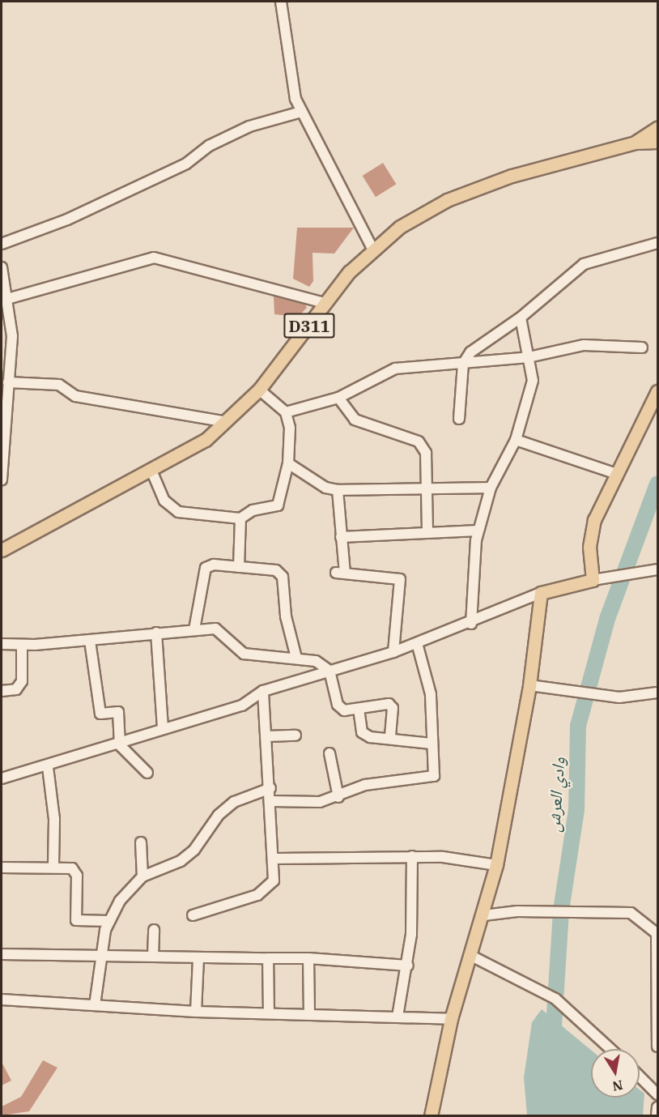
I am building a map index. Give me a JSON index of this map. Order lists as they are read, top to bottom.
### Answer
{
  "streets": {
    "main road": ["D311"]
  },
  "water": ["وادي العرش"],
  "north": "bottom"
}
